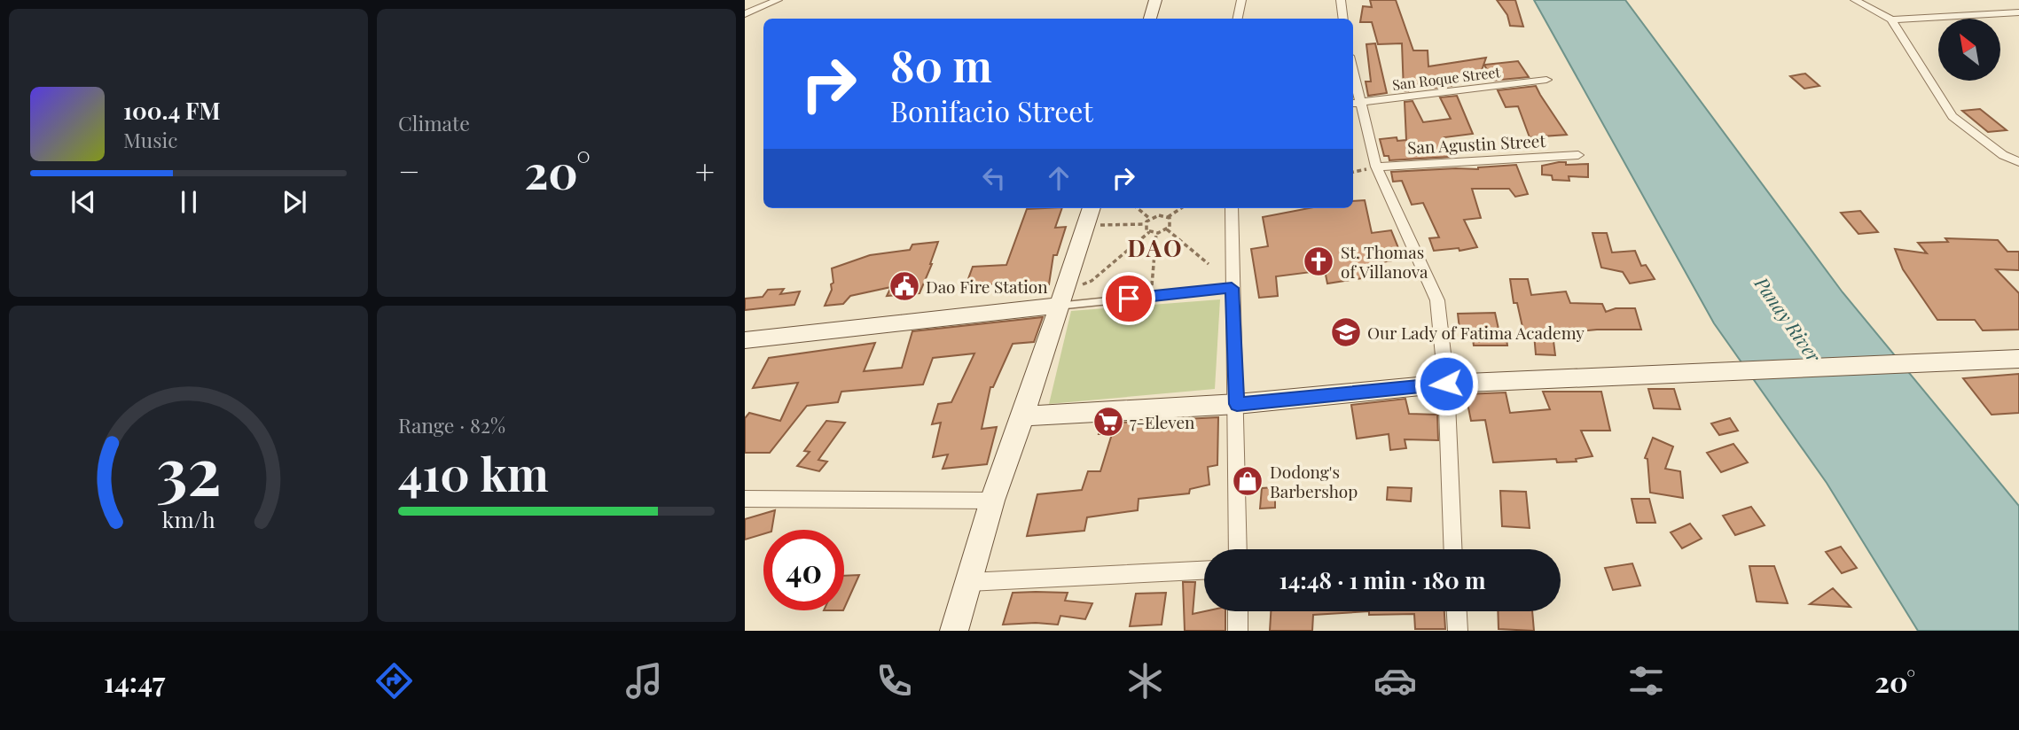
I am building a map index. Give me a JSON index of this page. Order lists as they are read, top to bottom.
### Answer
{
  "streets": {
    "street": ["San Roque Street", "San Agustin Street"]
  },
  "districts": ["DAO"],
  "water": ["Panay River"],
  "places": {
    "church": ["St. Thomas of Villanova"],
    "public building": ["Dao Fire Station"],
    "school or university": ["Our Lady of Fatima Academy"],
    "supermarket": ["7-Eleven"],
    "shop": ["Dodong's Barbershop"]
  },
  "north": "top left",
  "page": {
    "tile": [
      "Climate",
      ["Range · 82%", "410 km"]
    ],
    "turn": ["80 m", "Bonifacio Street"],
    "song": ["100.4 FM", "Music"],
    "heat": ["−", "20°", "+"],
    "limit": "40",
    "trip": "14:48 · 1 min · 180 m",
    "tabs": ["14:47", "20°"],
    "gauge": ["32", "km/h"]
  }
}
